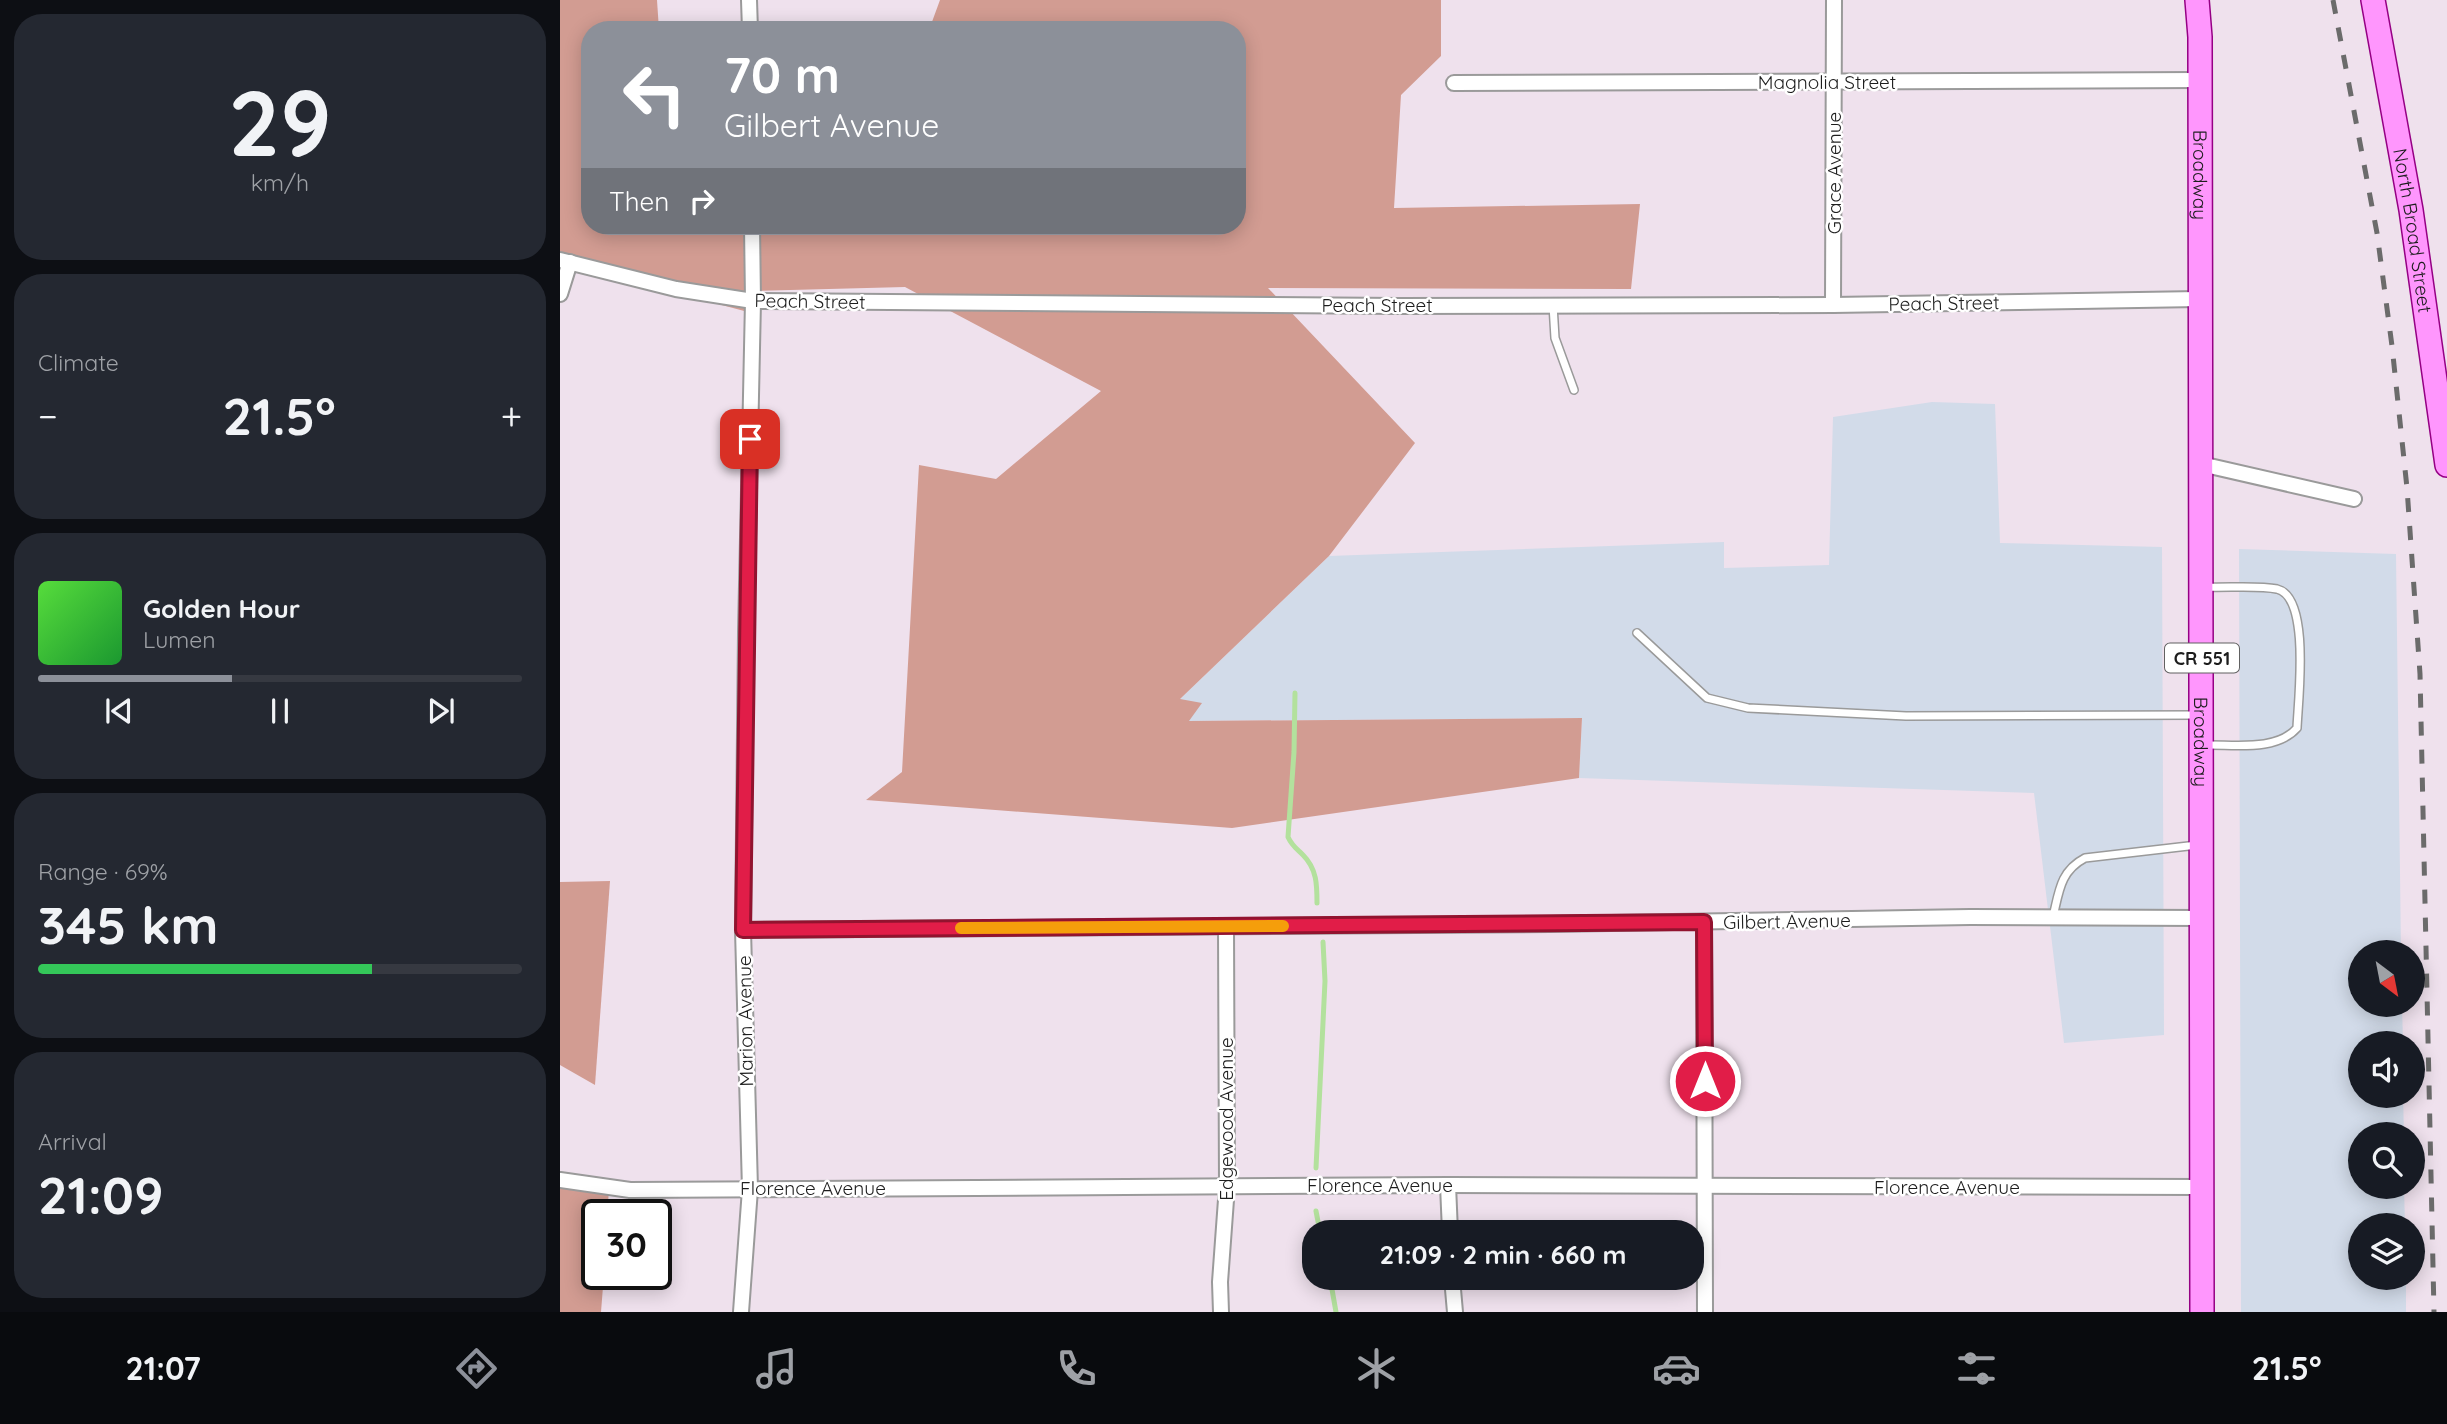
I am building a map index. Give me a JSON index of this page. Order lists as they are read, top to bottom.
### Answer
{
  "streets": {
    "main road": ["Broadway", "North Broad Street", "CR 551"],
    "street": [
      "Magnolia Street",
      "Grace Avenue",
      "Peach Street",
      "Gilbert Avenue",
      "Marion Avenue",
      "Edgewood Avenue",
      "Florence Avenue"
    ]
  },
  "crossings": [
    ["Magnolia Street", "Grace Avenue"],
    ["Magnolia Street", "Broadway"],
    ["Grace Avenue", "Peach Street"],
    ["Broadway", "Peach Street"],
    ["Broadway", "Gilbert Avenue"],
    ["Broadway", "Florence Avenue"],
    ["Peach Street", "Marion Avenue"],
    ["Gilbert Avenue", "Marion Avenue"],
    ["Gilbert Avenue", "Edgewood Avenue"],
    ["Marion Avenue", "Florence Avenue"],
    ["Edgewood Avenue", "Florence Avenue"]
  ],
  "north": "bottom right",
  "page": {
    "tile": [
      ["29", "km/h"],
      "Climate",
      ["Range · 69%", "345 km"],
      ["Arrival", "21:09"]
    ],
    "turn": ["70 m", "Gilbert Avenue"],
    "then": "Then",
    "heat": ["−", "21.5°", "+"],
    "song": ["Golden Hour", "Lumen"],
    "limit": "30",
    "trip": "21:09 · 2 min · 660 m",
    "tabs": ["21:07", "21.5°"]
  }
}
